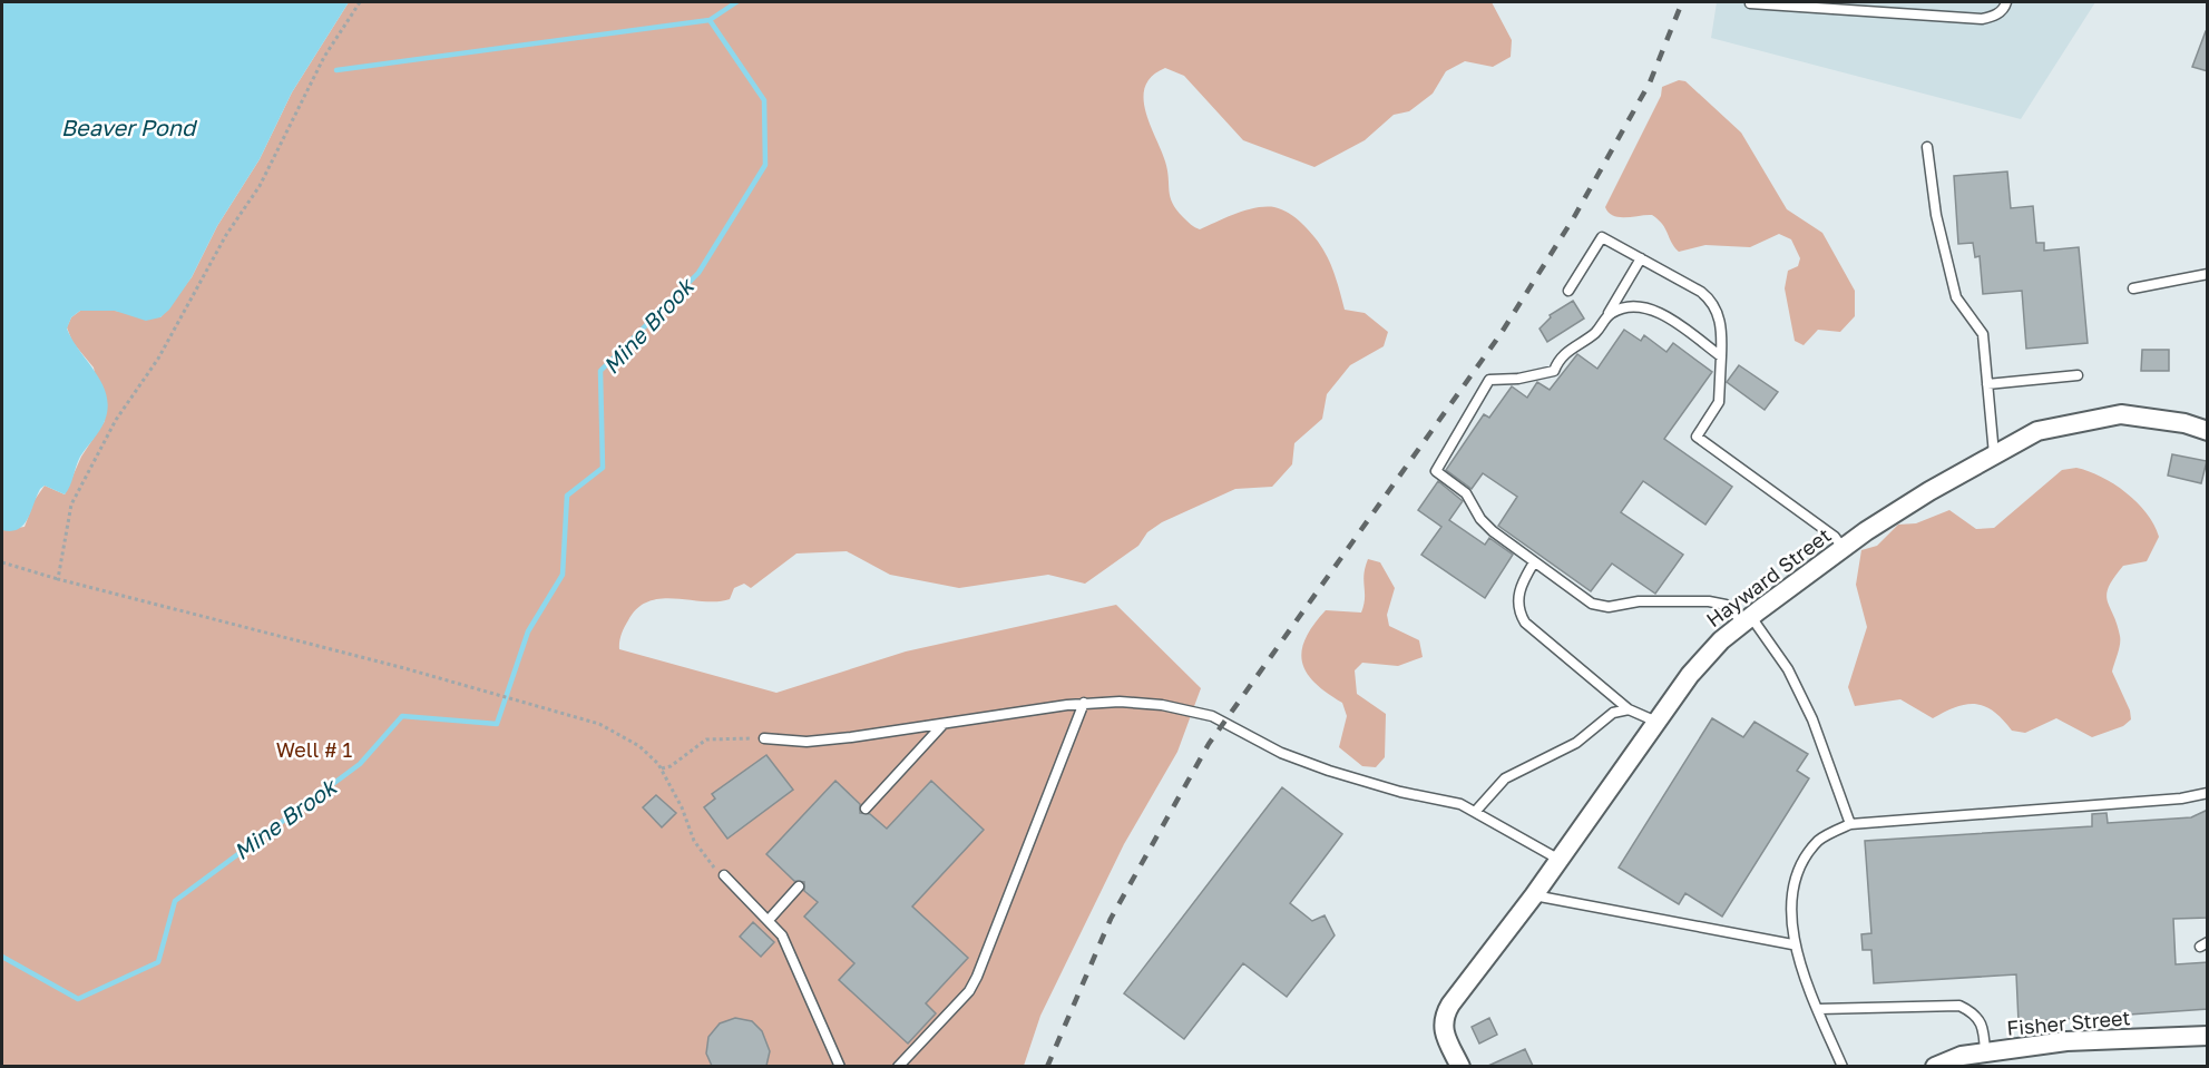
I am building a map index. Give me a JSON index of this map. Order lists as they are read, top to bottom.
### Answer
{
  "streets": {
    "street": ["Hayward Street", "Fisher Street"]
  },
  "water": ["Beaver Pond", "Mine Brook"],
  "parks": ["Well # 1"]
}
